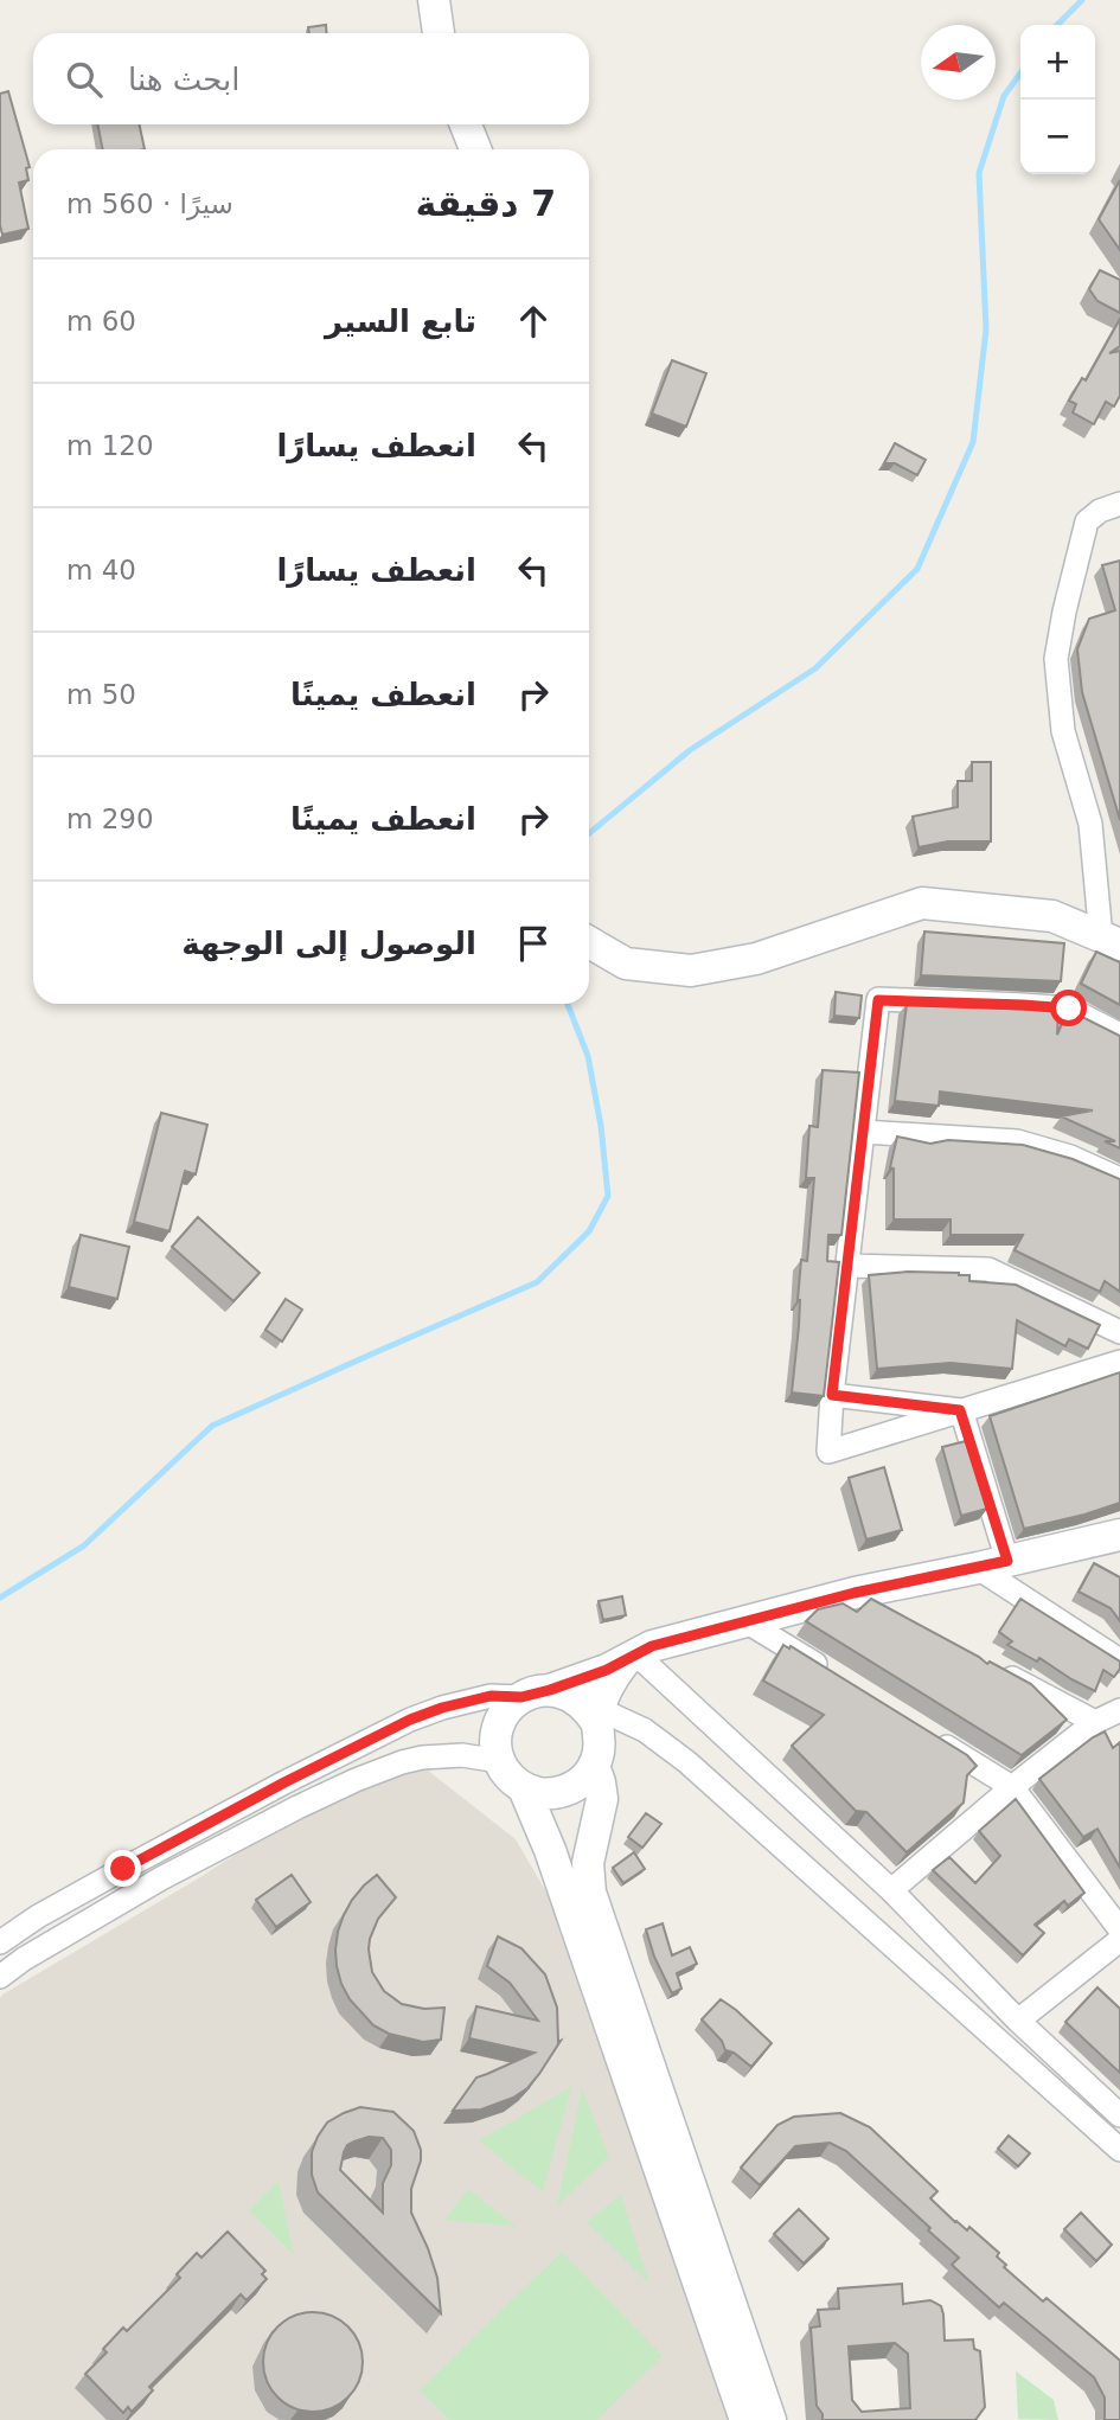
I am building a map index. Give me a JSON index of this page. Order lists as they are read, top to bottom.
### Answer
{
  "north": "left",
  "page": {
    "map_buttons": ["+", "−"],
    "search": "ابحث هنا",
    "heading": ["7 دقيقة", "سيرًا · 560 m"],
    "list": [
      ["تابع السير", "60 m"],
      ["انعطف يسارًا", "120 m"],
      ["انعطف يسارًا", "40 m"],
      ["انعطف يمينًا", "50 m"],
      ["انعطف يمينًا", "290 m"],
      "الوصول إلى الوجهة"
    ]
  }
}
